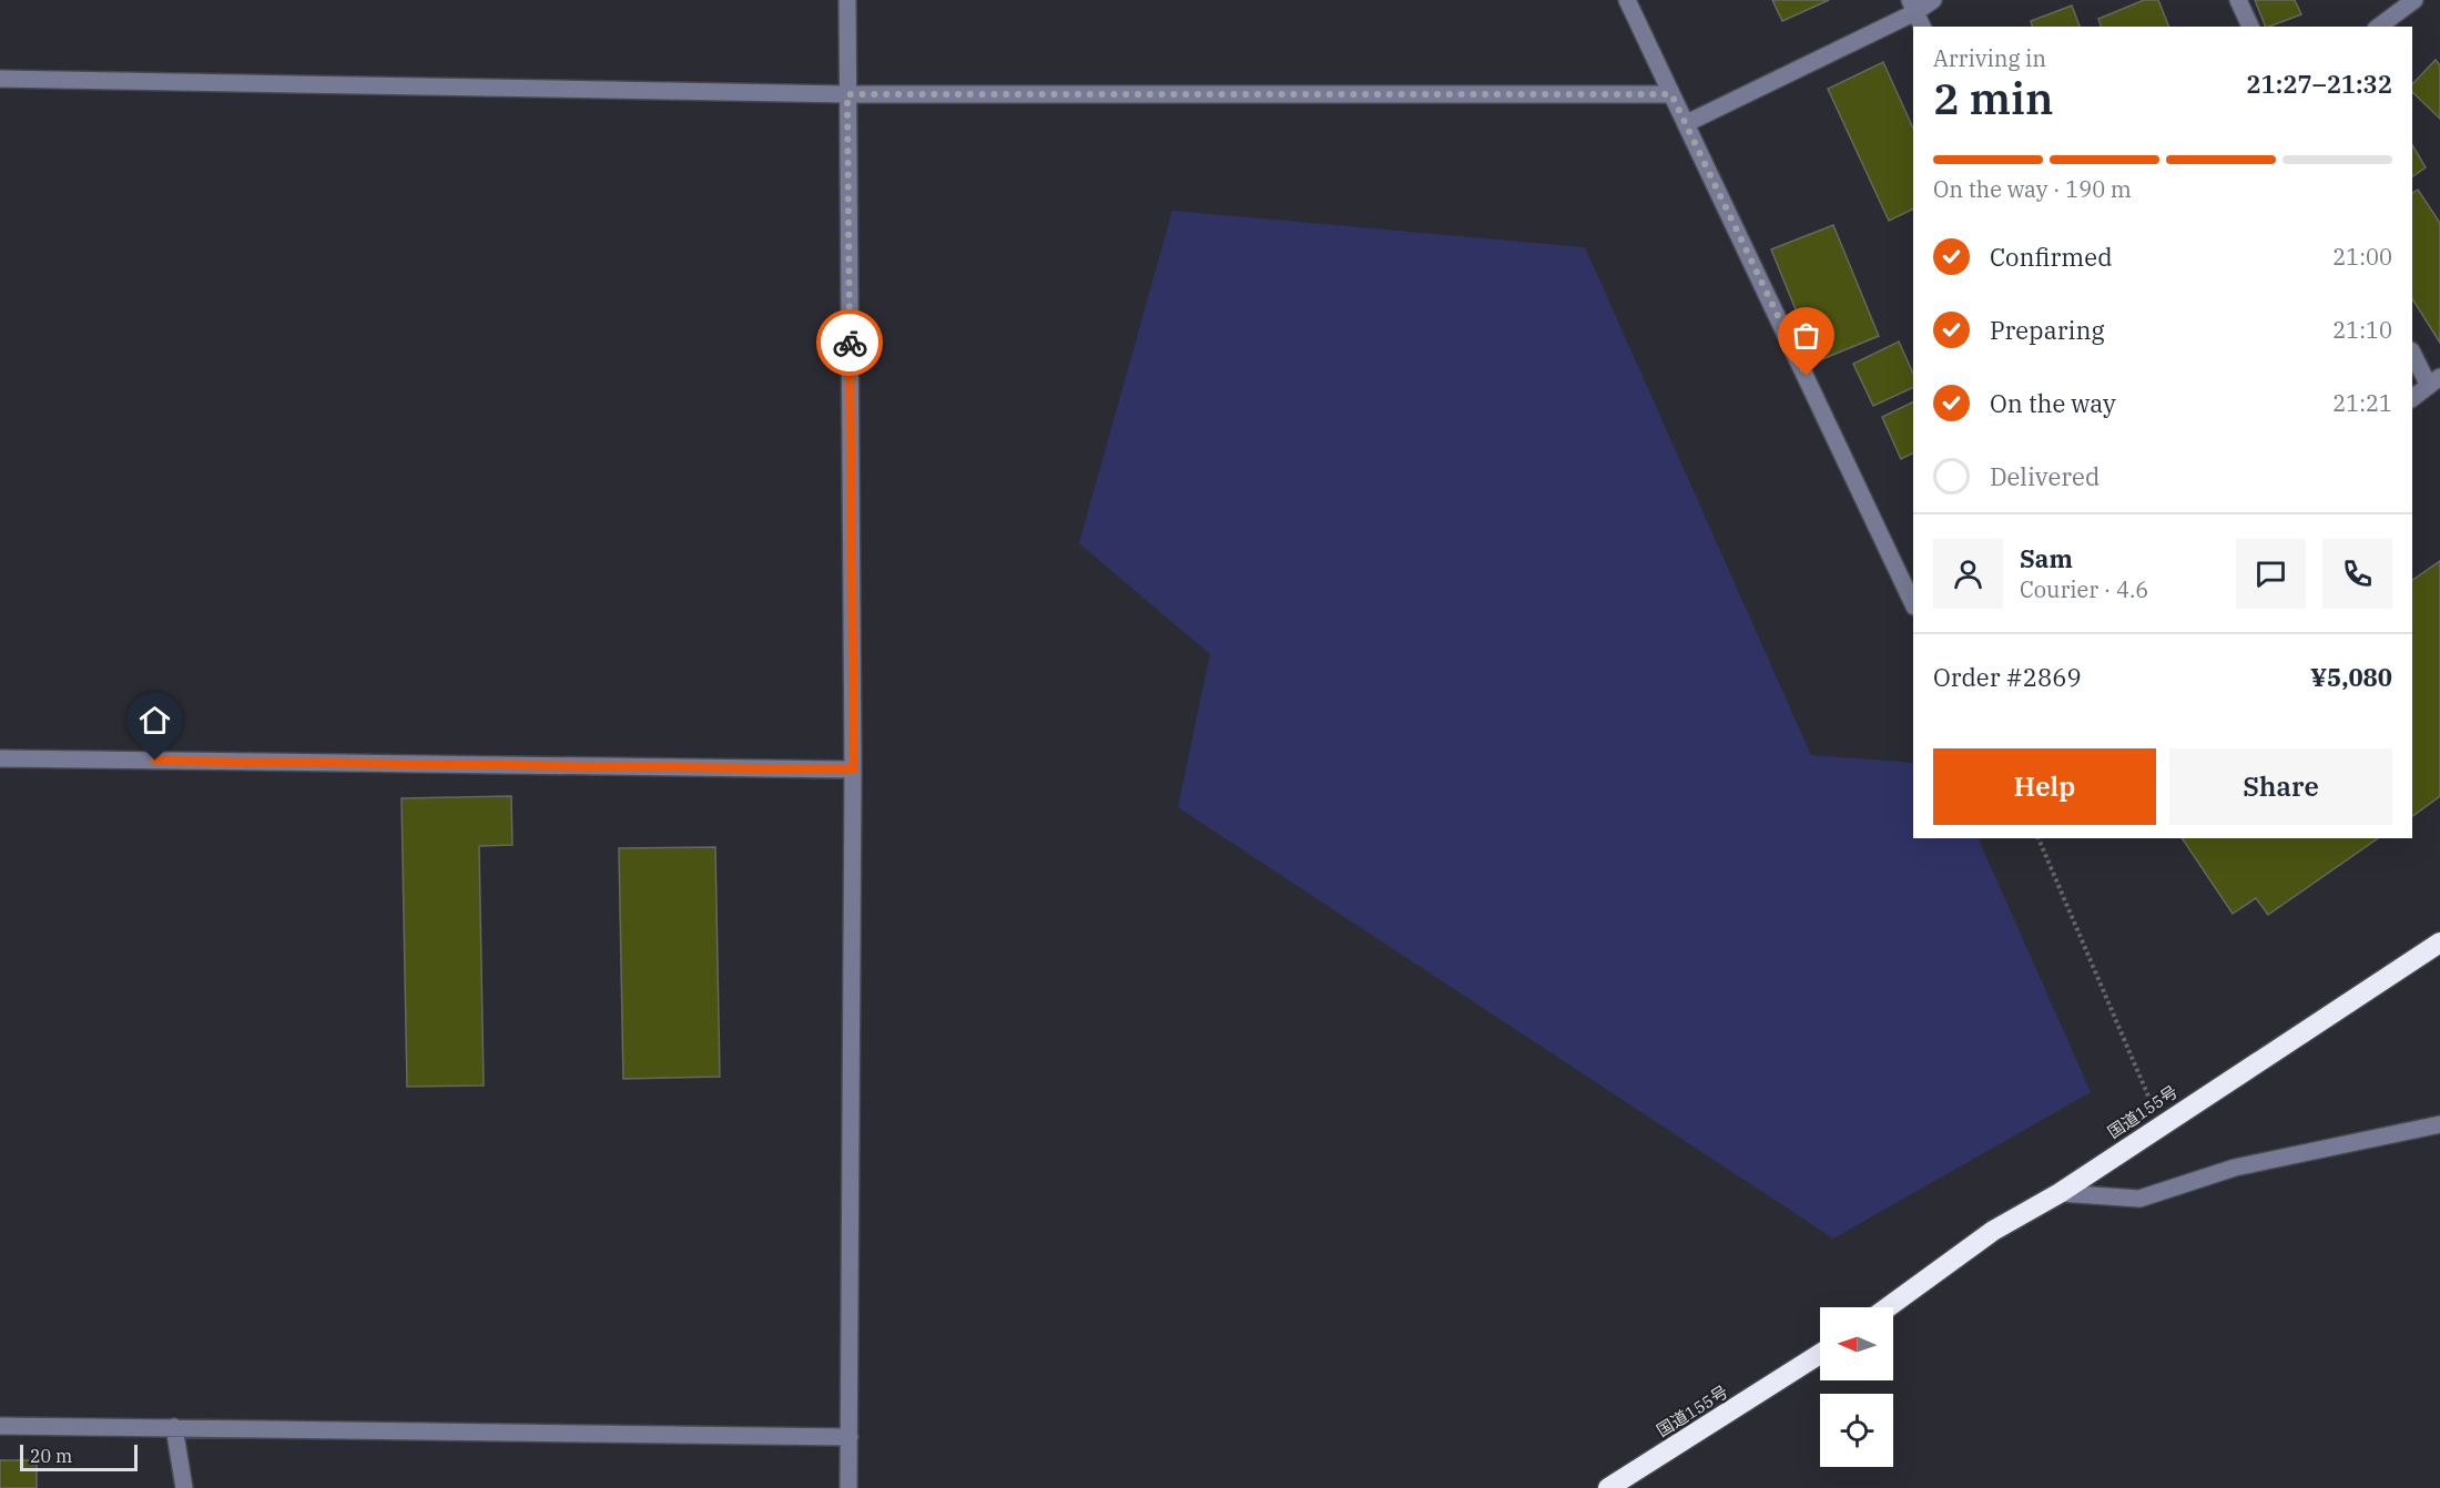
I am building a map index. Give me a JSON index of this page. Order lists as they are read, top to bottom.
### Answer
{
  "streets": {
    "highway": ["国道155号"]
  },
  "scale_bar": "20 m",
  "north": "left",
  "page": {
    "heading": ["2 min", "Arriving in", "21:27–21:32"],
    "panel": [
      "Sam",
      "Courier · 4.6",
      "Order #2869",
      "¥5,080"
    ],
    "bar": "On the way · 190 m",
    "list": [
      ["Confirmed", "21:00"],
      ["Preparing", "21:10"],
      ["On the way", "21:21"],
      "Delivered"
    ],
    "buttons": ["Help", "Share"],
    "scale": "20 m"
  }
}
